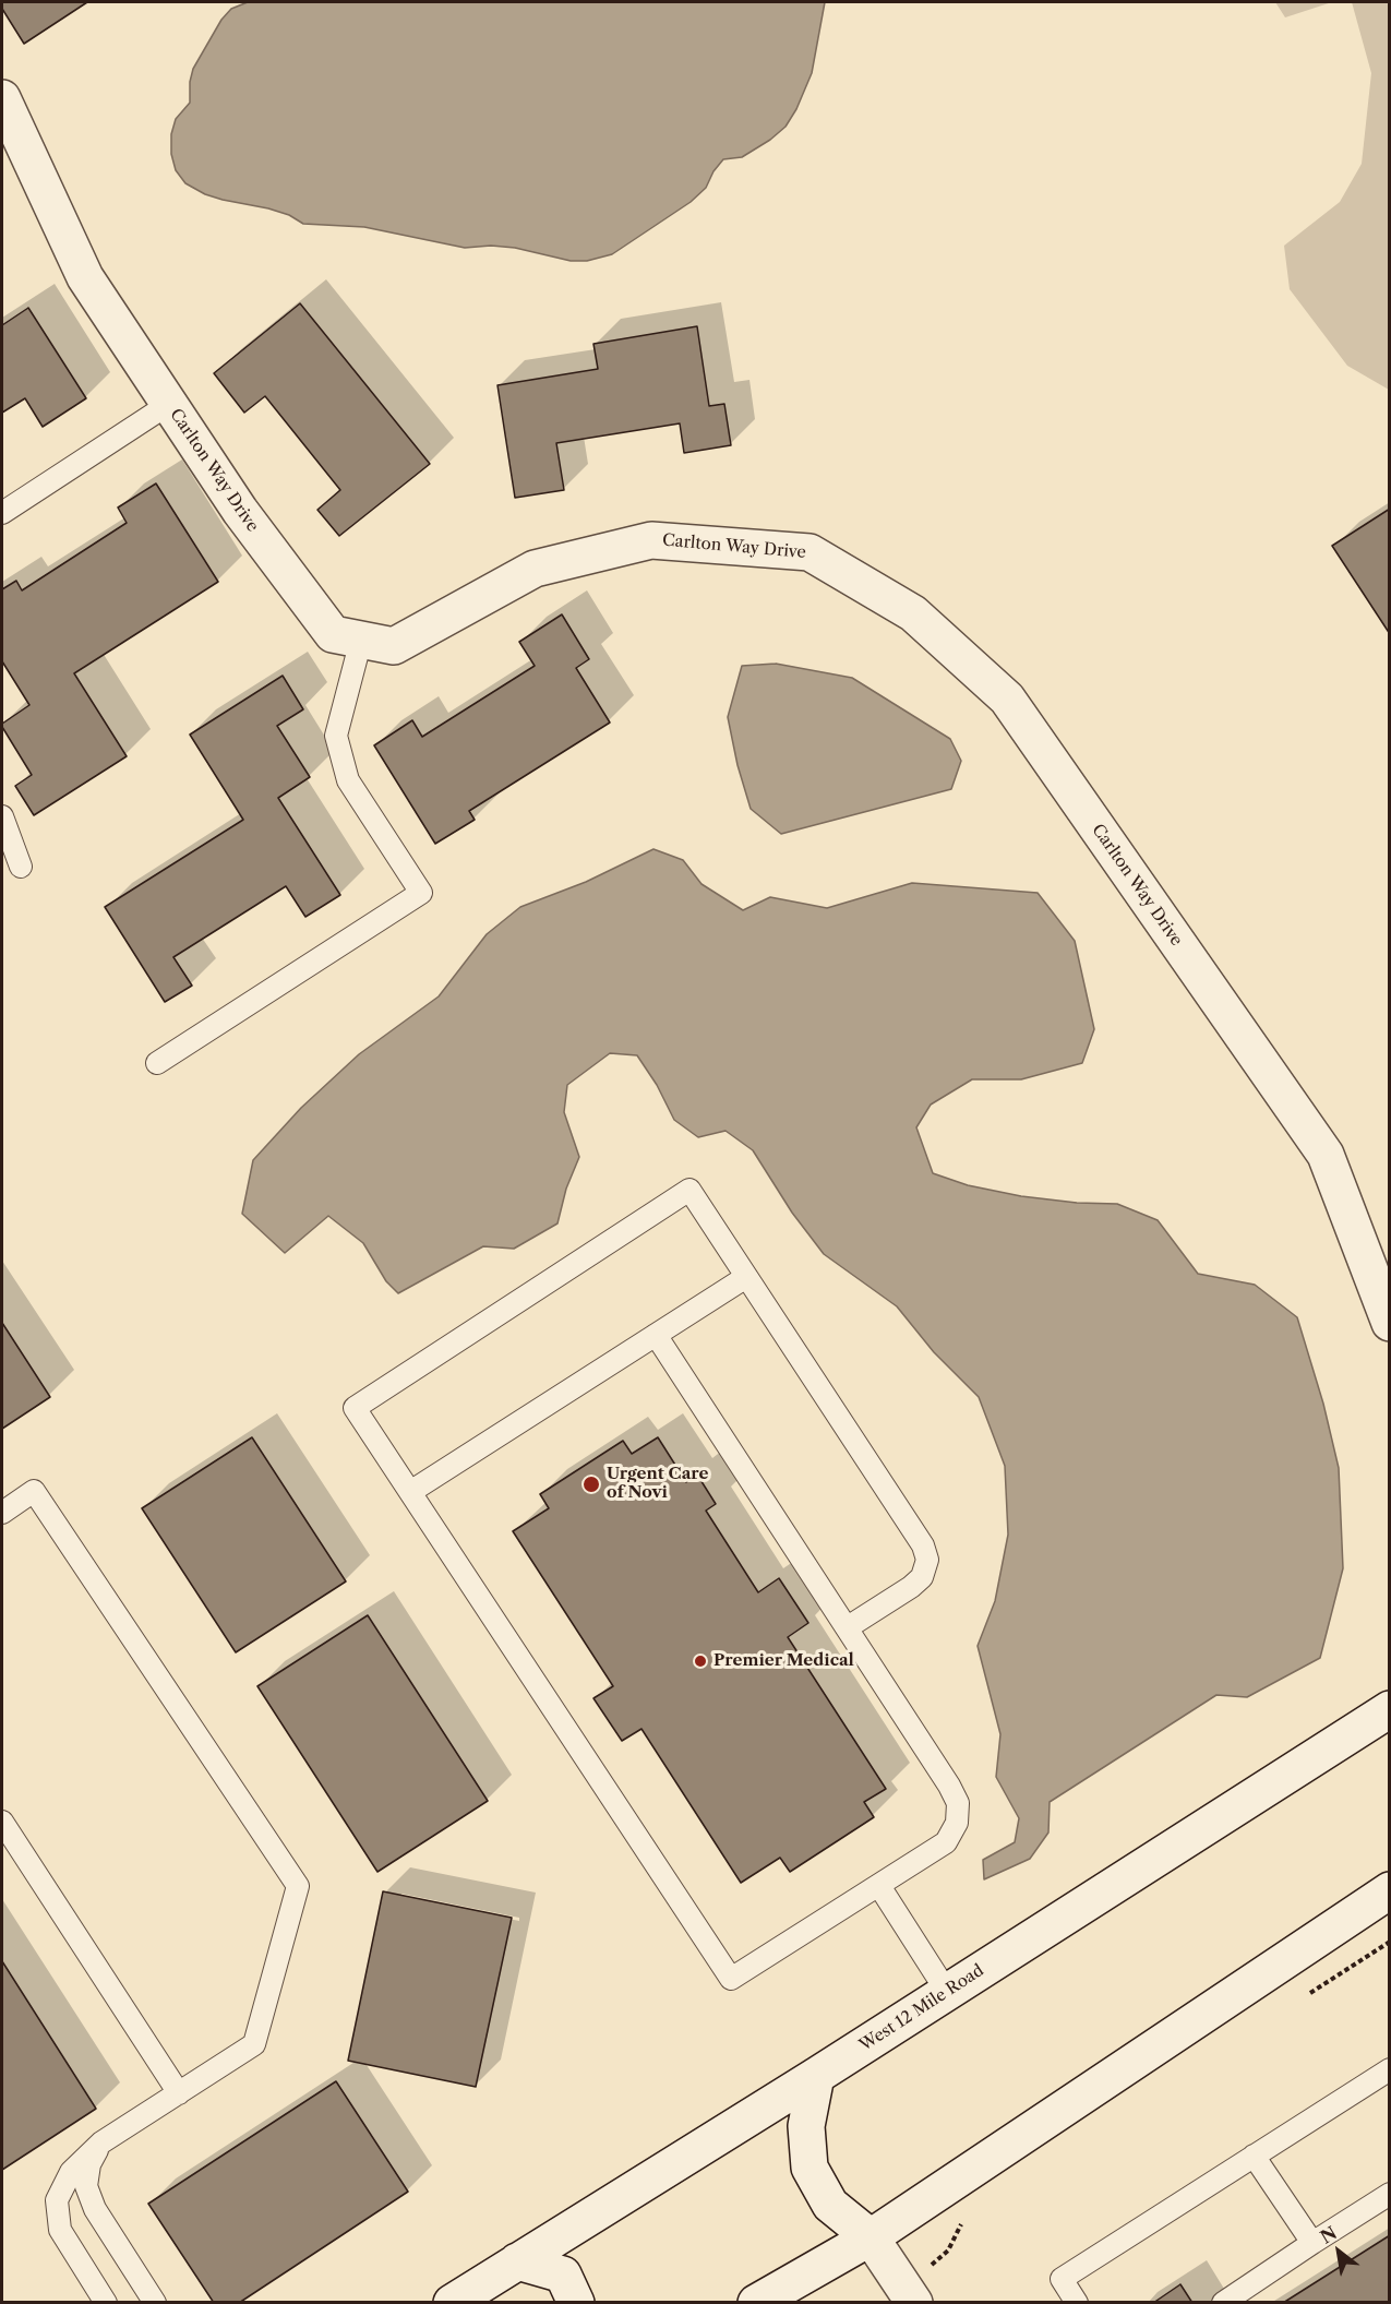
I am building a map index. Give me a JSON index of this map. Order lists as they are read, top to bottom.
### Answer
{
  "streets": {
    "street": ["Carlton Way Drive", "West 12 Mile Road"]
  },
  "places": ["Urgent Care of Novi", "Premier Medical"],
  "north": "top left"
}
